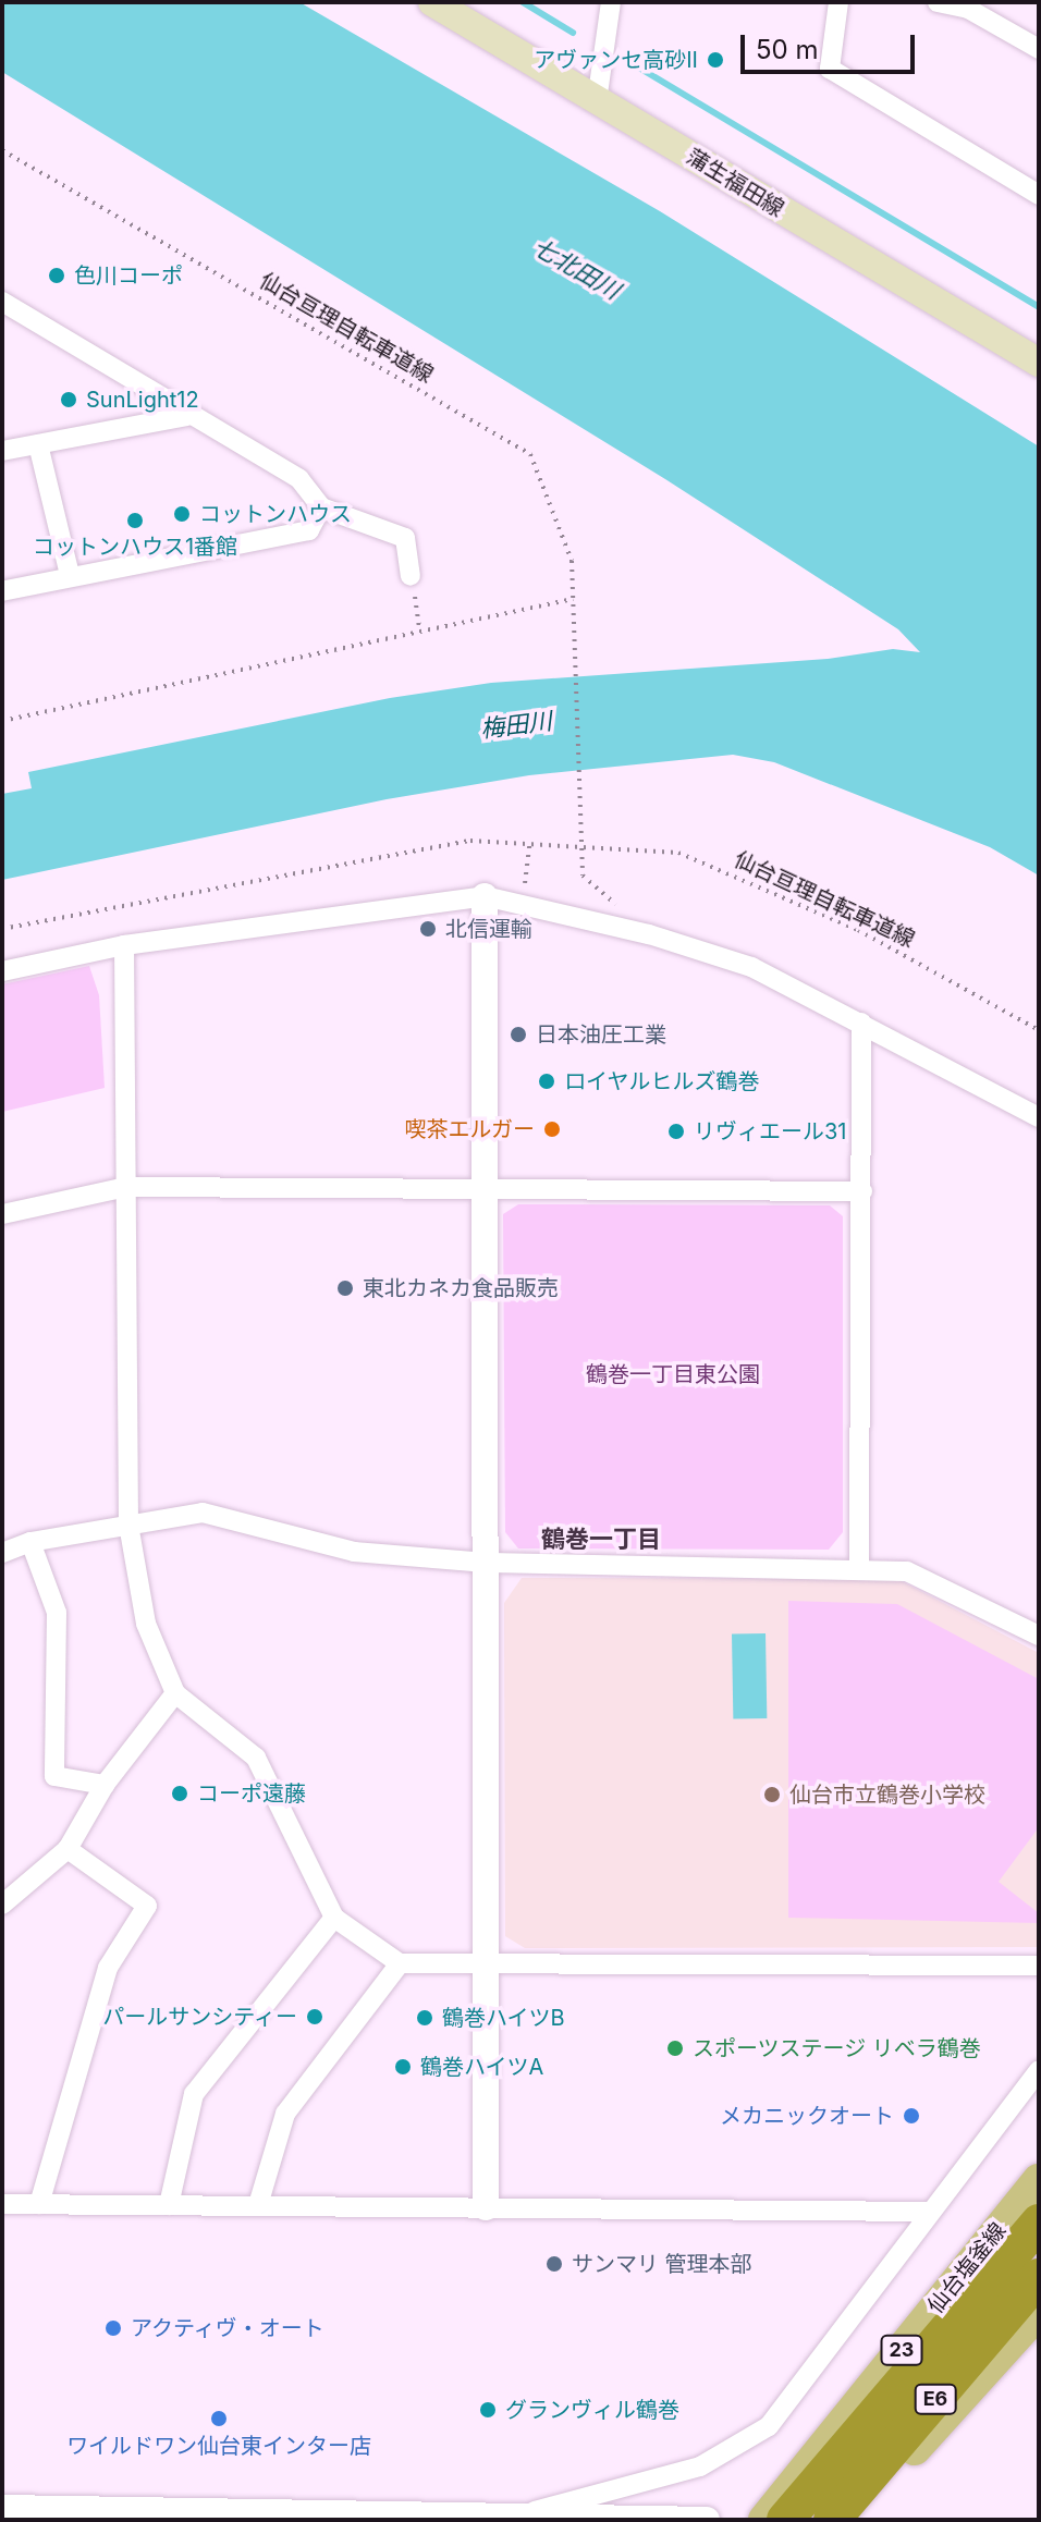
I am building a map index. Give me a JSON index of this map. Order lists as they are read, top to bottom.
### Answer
{
  "streets": {
    "highway": ["E6"],
    "main road": ["蒲生福田線", "仙台塩釜線", "23"],
    "path": ["仙台亘理自転車道線"]
  },
  "districts": ["鶴巻一丁目"],
  "water": ["七北田川", "梅田川"],
  "parks": ["鶴巻一丁目東公園"],
  "places": [
    "アヴァンセ高砂II",
    "色川コーポ",
    "SunLight12",
    "コットンハウス",
    "コットンハウス1番館",
    "北信運輸",
    "日本油圧工業",
    "ロイヤルヒルズ鶴巻",
    "喫茶エルガー",
    "リヴィエール31",
    "東北カネカ食品販売",
    "コーポ遠藤",
    "仙台市立鶴巻小学校",
    "パールサンシティー",
    "鶴巻ハイツB",
    "スポーツステージ リベラ鶴巻",
    "鶴巻ハイツA",
    "メカニックオート",
    "サンマリ 管理本部",
    "アクティヴ・オート",
    "グランヴィル鶴巻",
    "ワイルドワン仙台東インター店"
  ],
  "scale_bar": "50 m"
}
